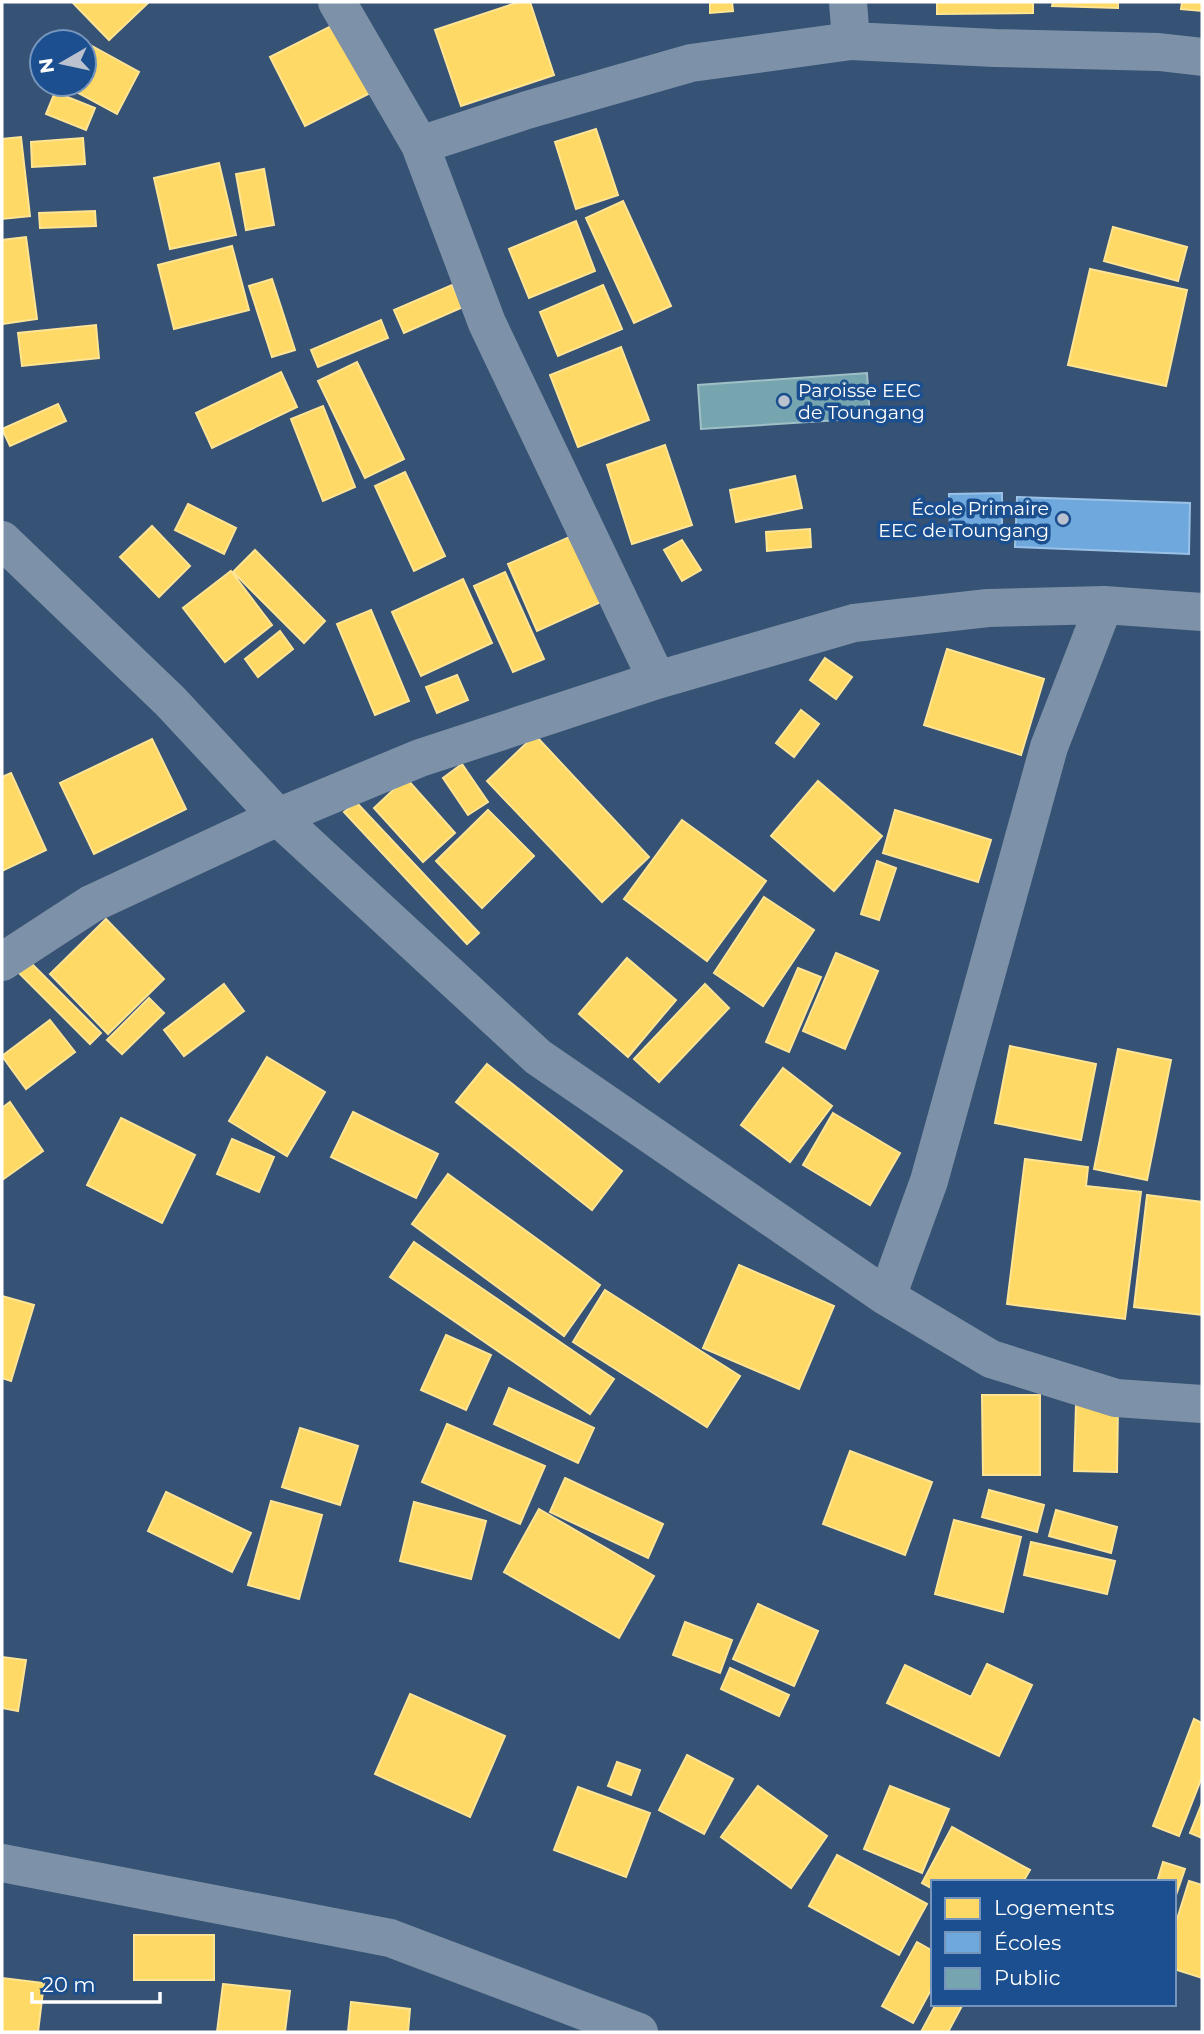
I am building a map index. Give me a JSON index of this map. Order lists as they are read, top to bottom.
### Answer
{
  "places": ["Paroisse EEC de Toungang", "École Primaire EEC de Toungang"],
  "legend": ["Logements", "Écoles", "Public"],
  "scale_bar": "20 m",
  "north": "left"
}
